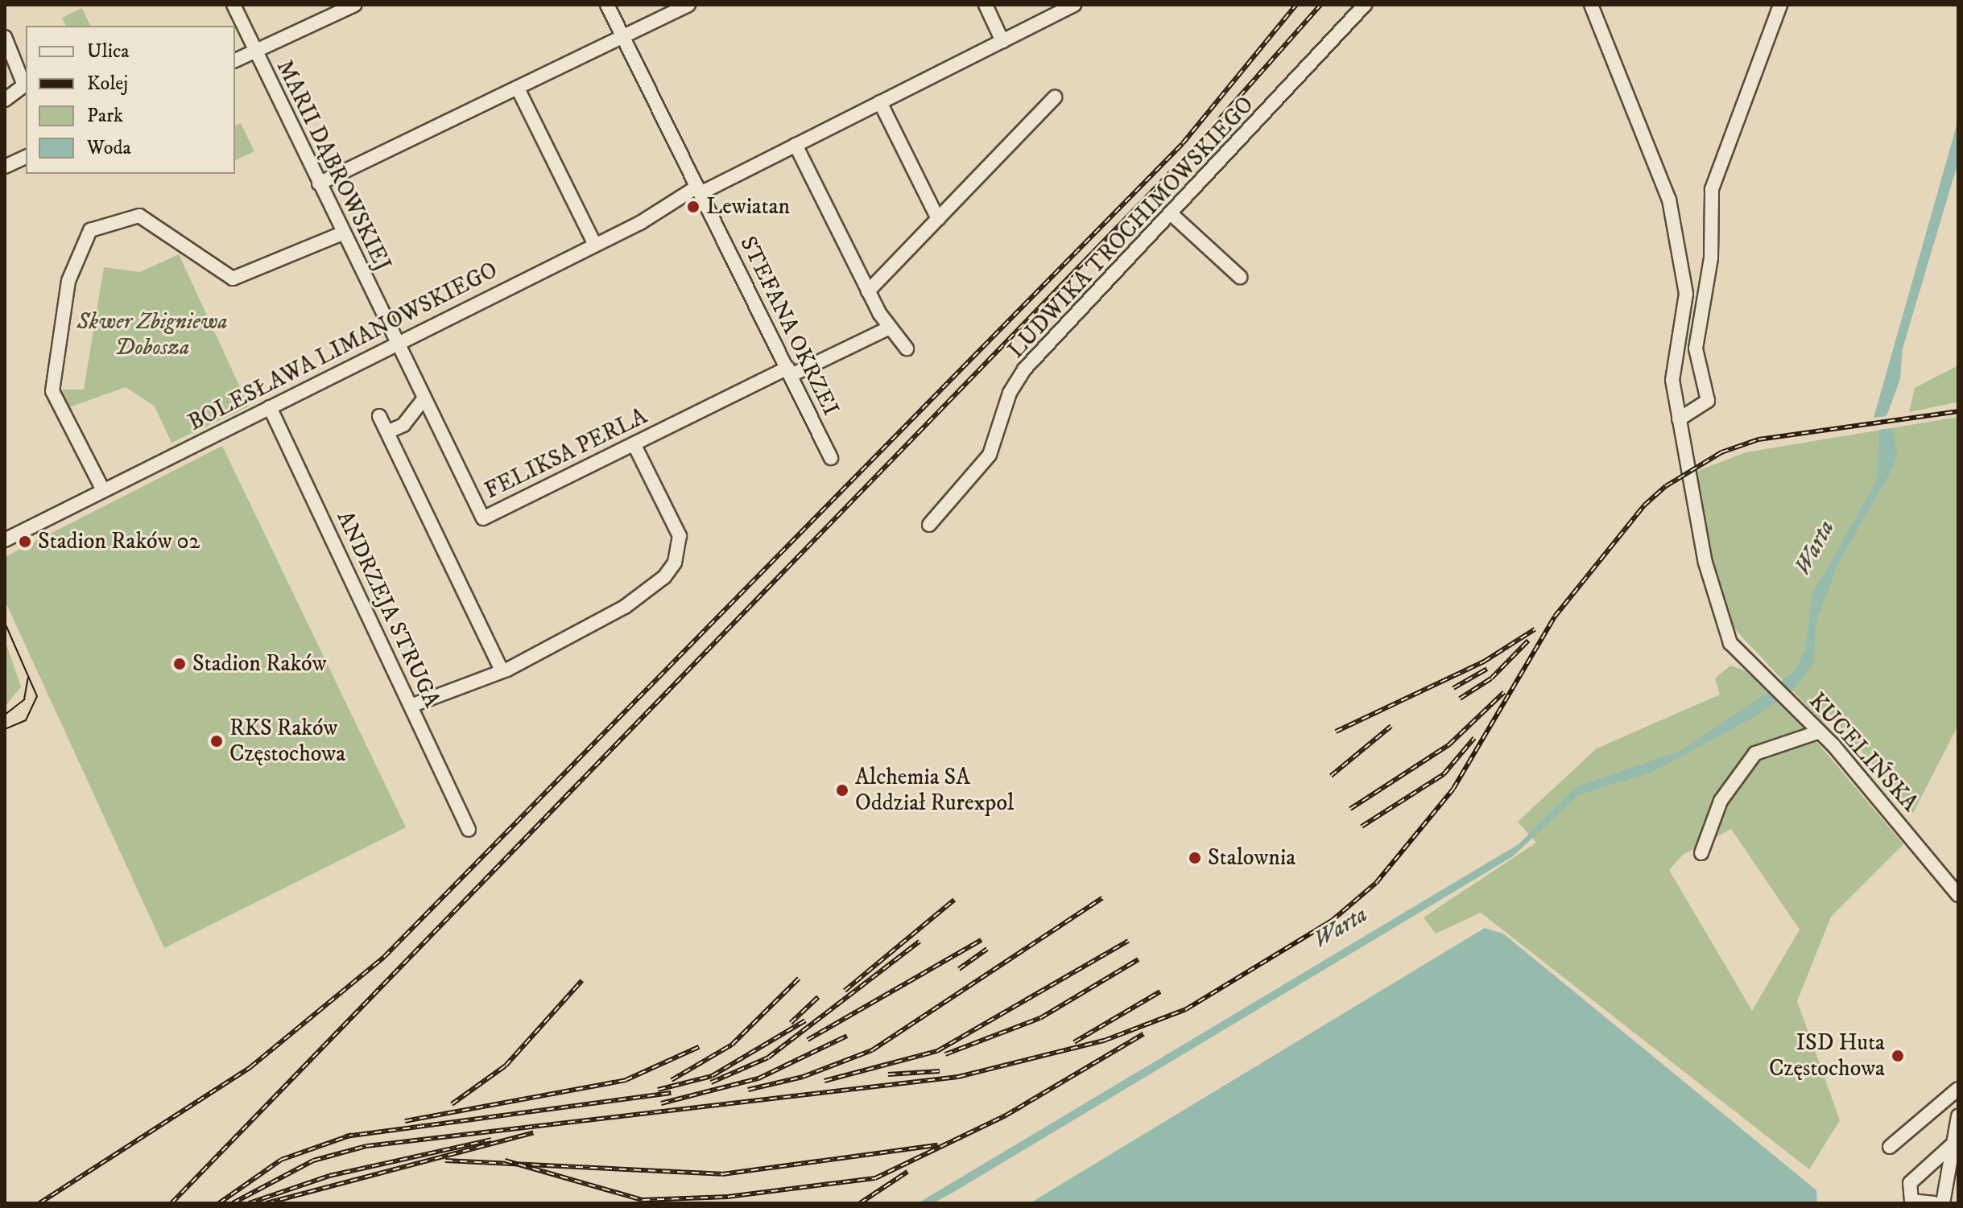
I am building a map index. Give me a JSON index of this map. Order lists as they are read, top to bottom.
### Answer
{
  "streets": {
    "street": [
      "MARII DĄBROWSKIEJ",
      "LUDWIKA TROCHIMOWSKIEGO",
      "STEFANA OKRZEI",
      "BOLESŁAWA LIMANOWSKIEGO",
      "FELIKSA PERLA",
      "ANDRZEJA STRUGA",
      "KUCELIŃSKA"
    ]
  },
  "crossings": [
    ["MARII DĄBROWSKIEJ", "BOLESŁAWA LIMANOWSKIEGO"],
    ["MARII DĄBROWSKIEJ", "FELIKSA PERLA"],
    ["STEFANA OKRZEI", "BOLESŁAWA LIMANOWSKIEGO"],
    ["STEFANA OKRZEI", "FELIKSA PERLA"],
    ["BOLESŁAWA LIMANOWSKIEGO", "FELIKSA PERLA"],
    ["BOLESŁAWA LIMANOWSKIEGO", "ANDRZEJA STRUGA"]
  ],
  "water": ["Warta"],
  "parks": ["Skwer Zbigniewa Dobosza"],
  "places": [
    "Lewiatan",
    "Stadion Raków 02",
    "Stadion Raków",
    "RKS Raków Częstochowa",
    "Alchemia SA Oddział Rurexpol",
    "Stalownia",
    "ISD Huta Częstochowa"
  ],
  "legend": [
    "Ulica",
    "Kolej",
    "Park",
    "Woda"
  ]
}
